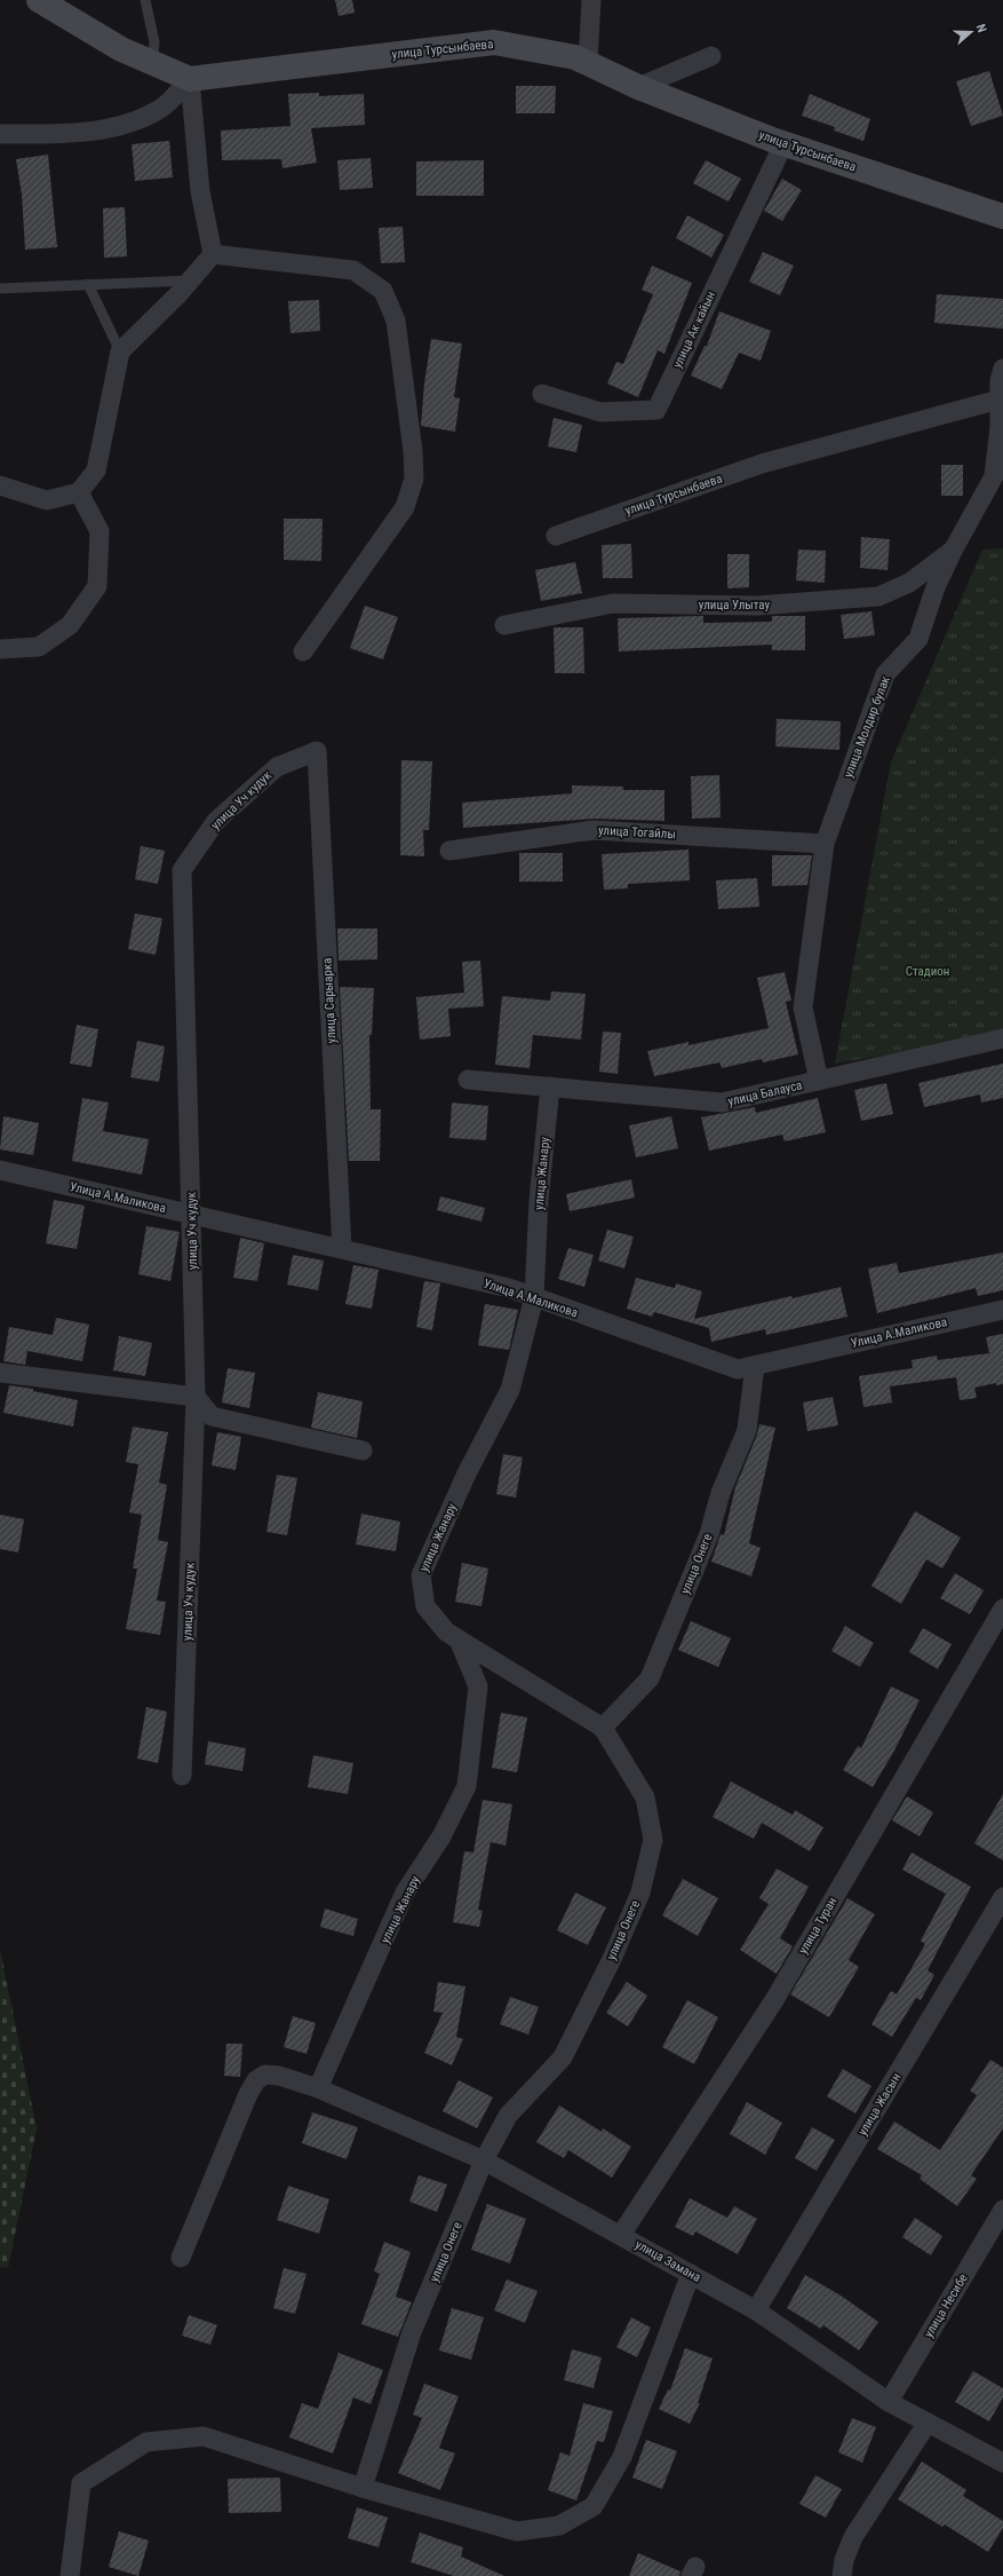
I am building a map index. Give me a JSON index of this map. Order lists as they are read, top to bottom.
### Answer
{
  "streets": {
    "street": [
      "улица Турсынбаева",
      "улица Ак кайын",
      "улица Улытау",
      "улица Молдир булак",
      "улица Уч кудук",
      "улица Тогайлы",
      "улица Сарыарка",
      "улица Балауса",
      "улица Жанару",
      "Улица А.Маликова",
      "улица Онеге",
      "улица Туран",
      "улица Жасын",
      "улица Замана",
      "улица Несибе"
    ]
  },
  "crossings": [
    ["улица Турсынбаева", "улица Ак кайын"],
    ["улица Турсынбаева", "улица Молдир булак"],
    ["улица Улытау", "улица Молдир булак"],
    ["улица Молдир булак", "улица Тогайлы"],
    ["улица Молдир булак", "улица Балауса"],
    ["улица Уч кудук", "улица Сарыарка"],
    ["улица Уч кудук", "Улица А.Маликова"],
    ["улица Сарыарка", "Улица А.Маликова"],
    ["улица Балауса", "улица Жанару"],
    ["улица Жанару", "Улица А.Маликова"],
    ["улица Жанару", "улица Замана"],
    ["Улица А.Маликова", "улица Онеге"],
    ["улица Онеге", "улица Замана"],
    ["улица Туран", "улица Замана"],
    ["улица Жасын", "улица Замана"],
    ["улица Замана", "улица Несибе"]
  ],
  "parks": ["Стадион"],
  "north": "right"
}
